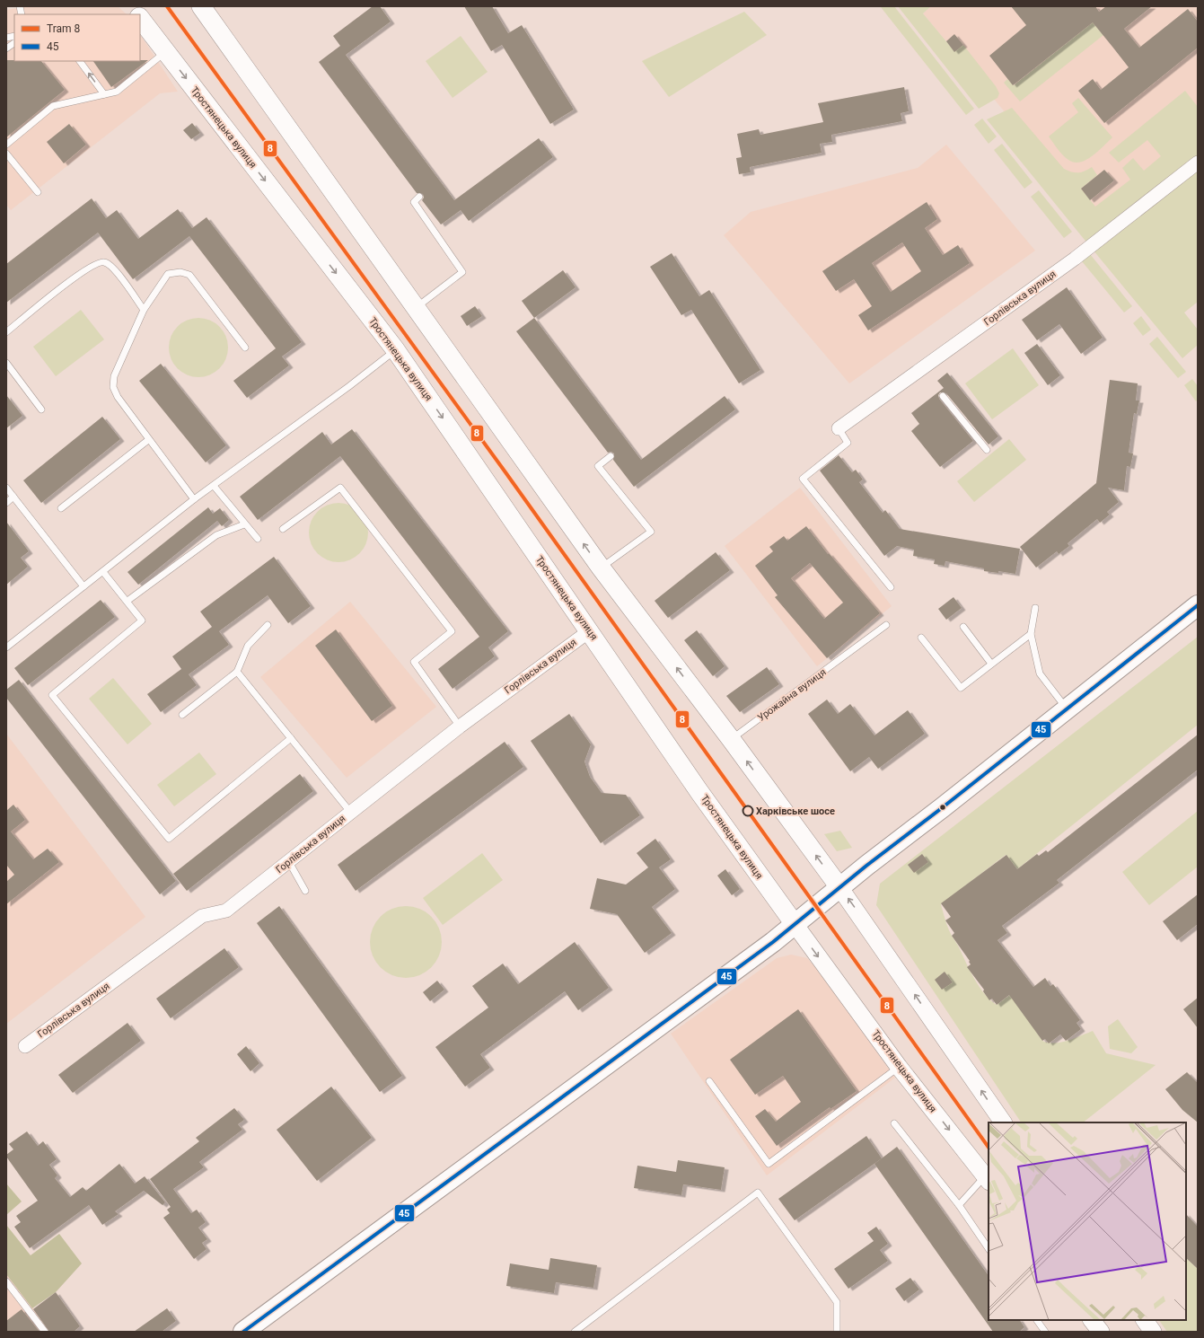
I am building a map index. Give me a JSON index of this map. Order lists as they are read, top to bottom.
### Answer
{
  "streets": {
    "main road": ["Тростянецька вулиця"],
    "street": ["Горлівська вулиця"],
    "lane": ["Урожайна вулиця"]
  },
  "crossings": [
    ["Тростянецька вулиця", "Горлівська вулиця"]
  ],
  "places": ["Харківське шосе"],
  "lines": ["tram line 8", "transit line 45"],
  "legend": ["Tram 8", "45"]
}
